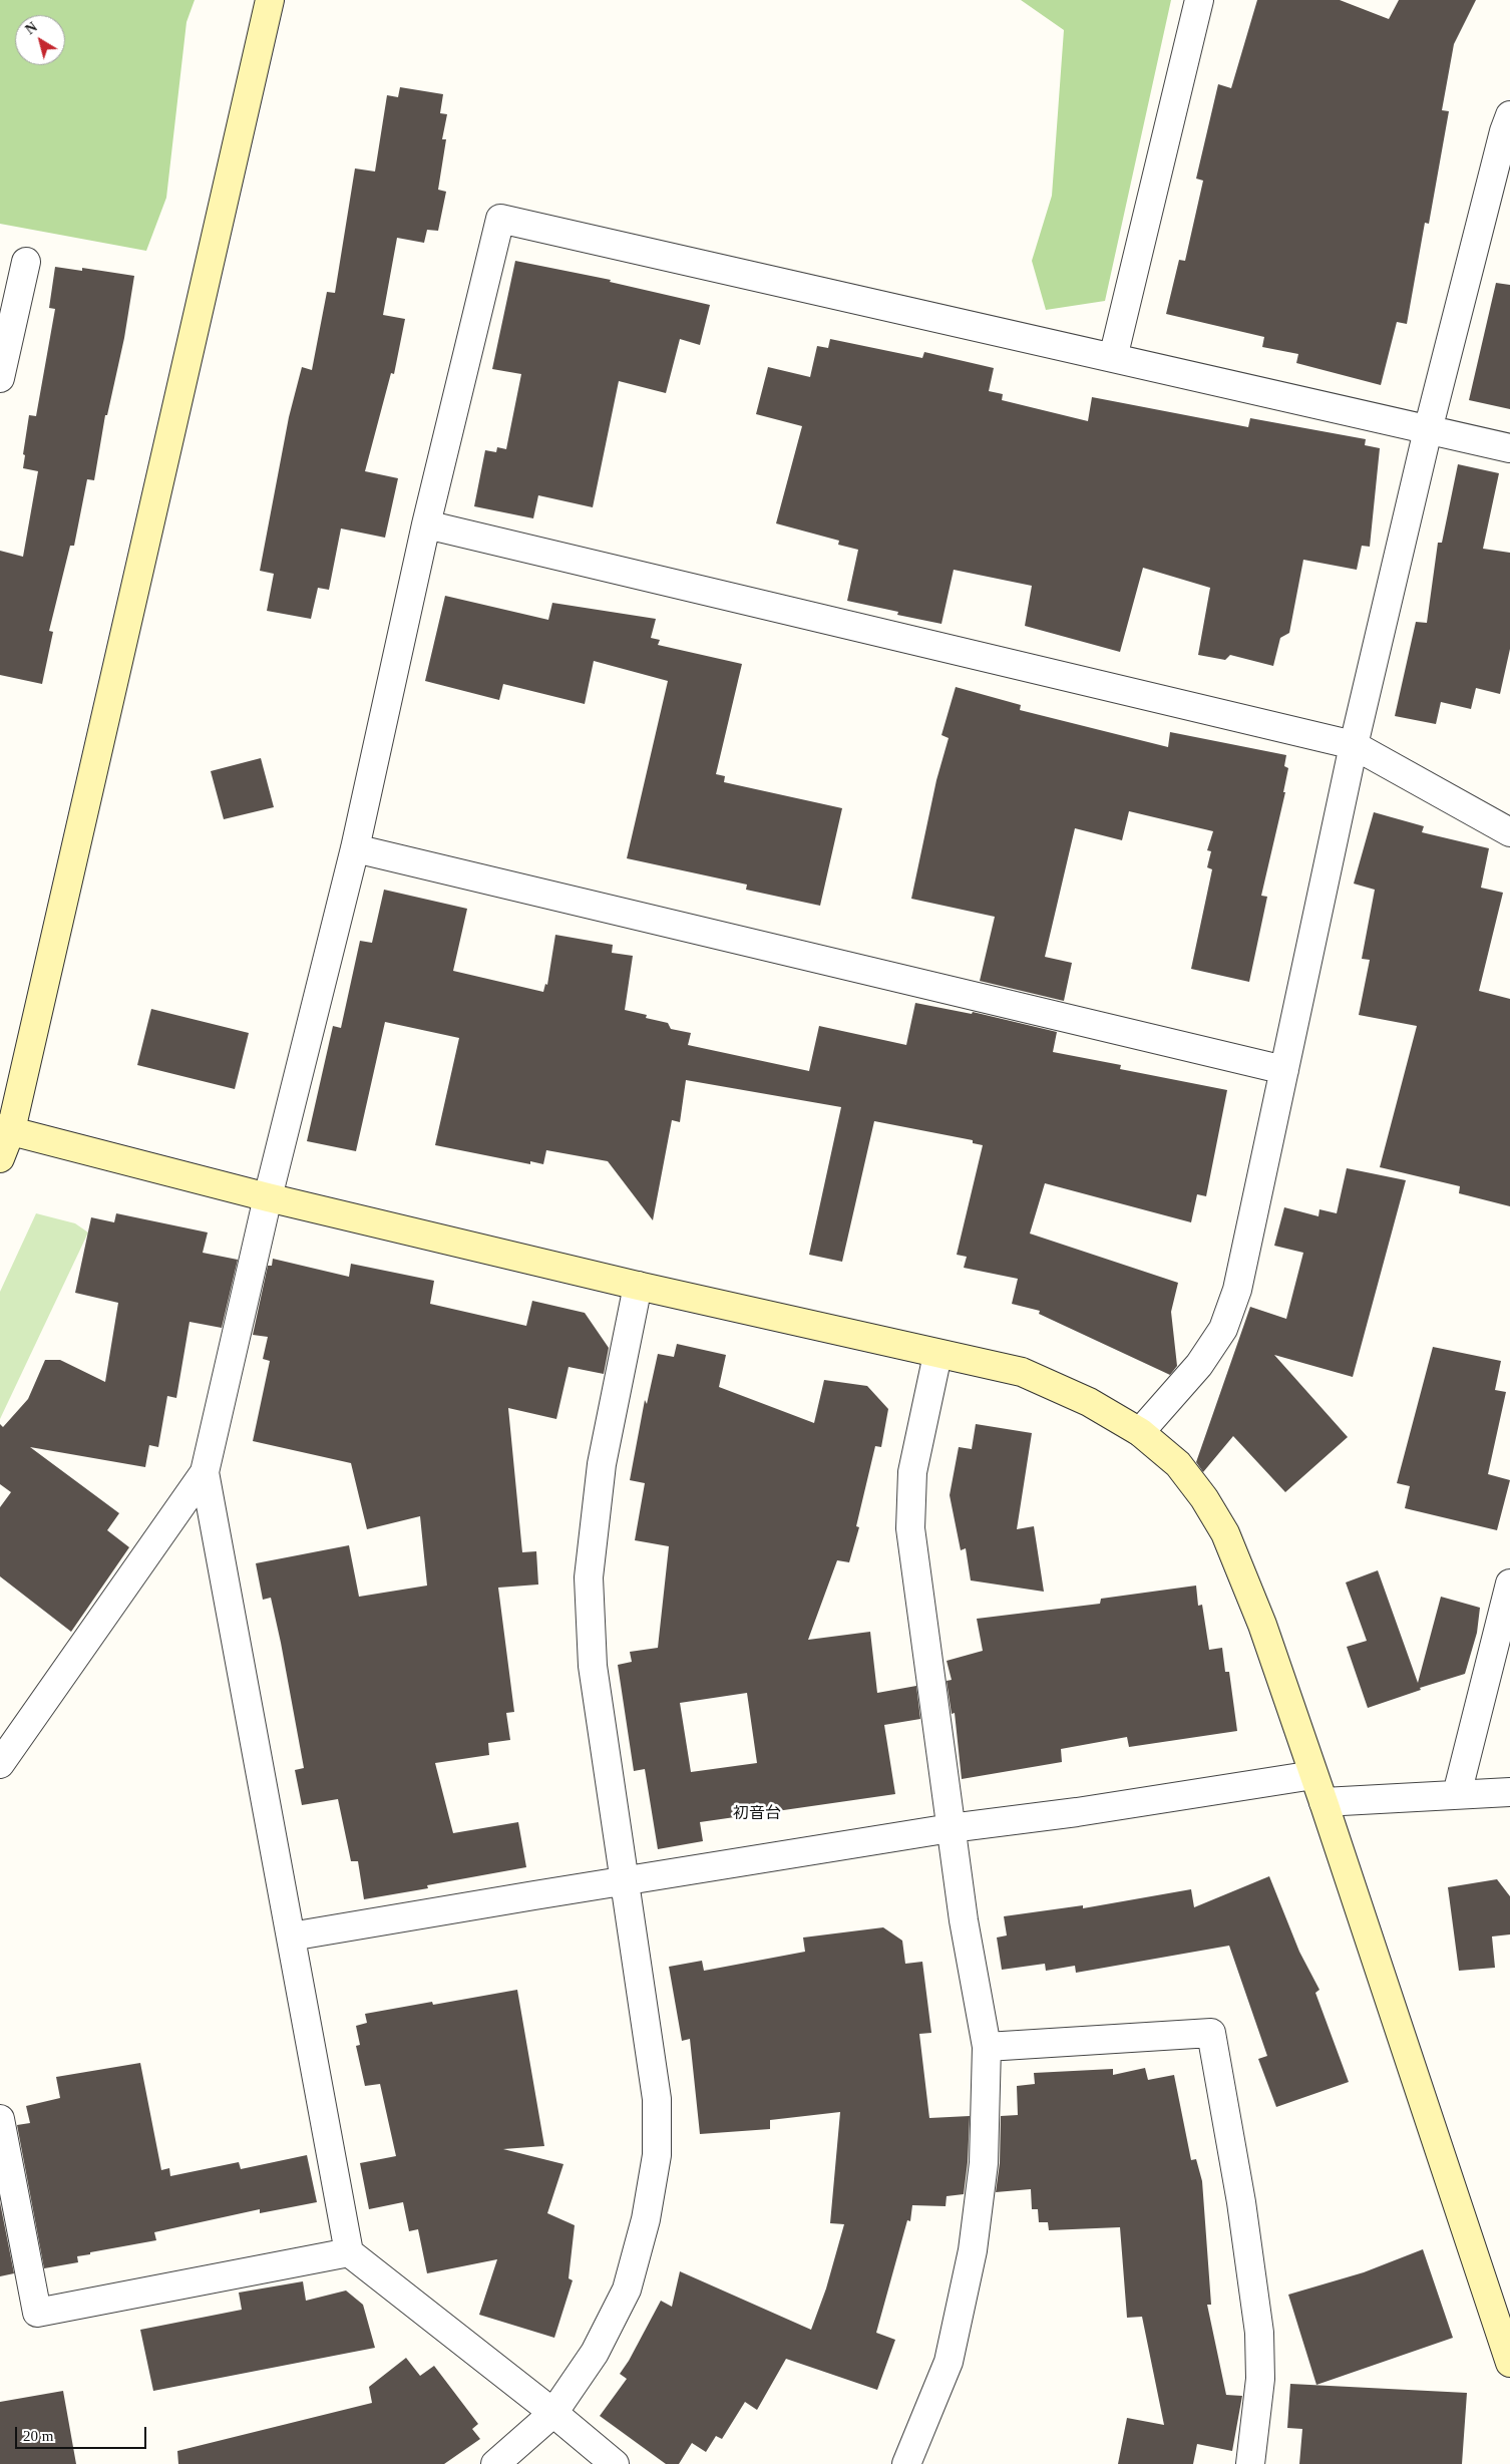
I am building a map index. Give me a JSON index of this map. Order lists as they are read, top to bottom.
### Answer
{
  "districts": ["初音台"],
  "scale_bar": "20 m",
  "north": "top left"
}
